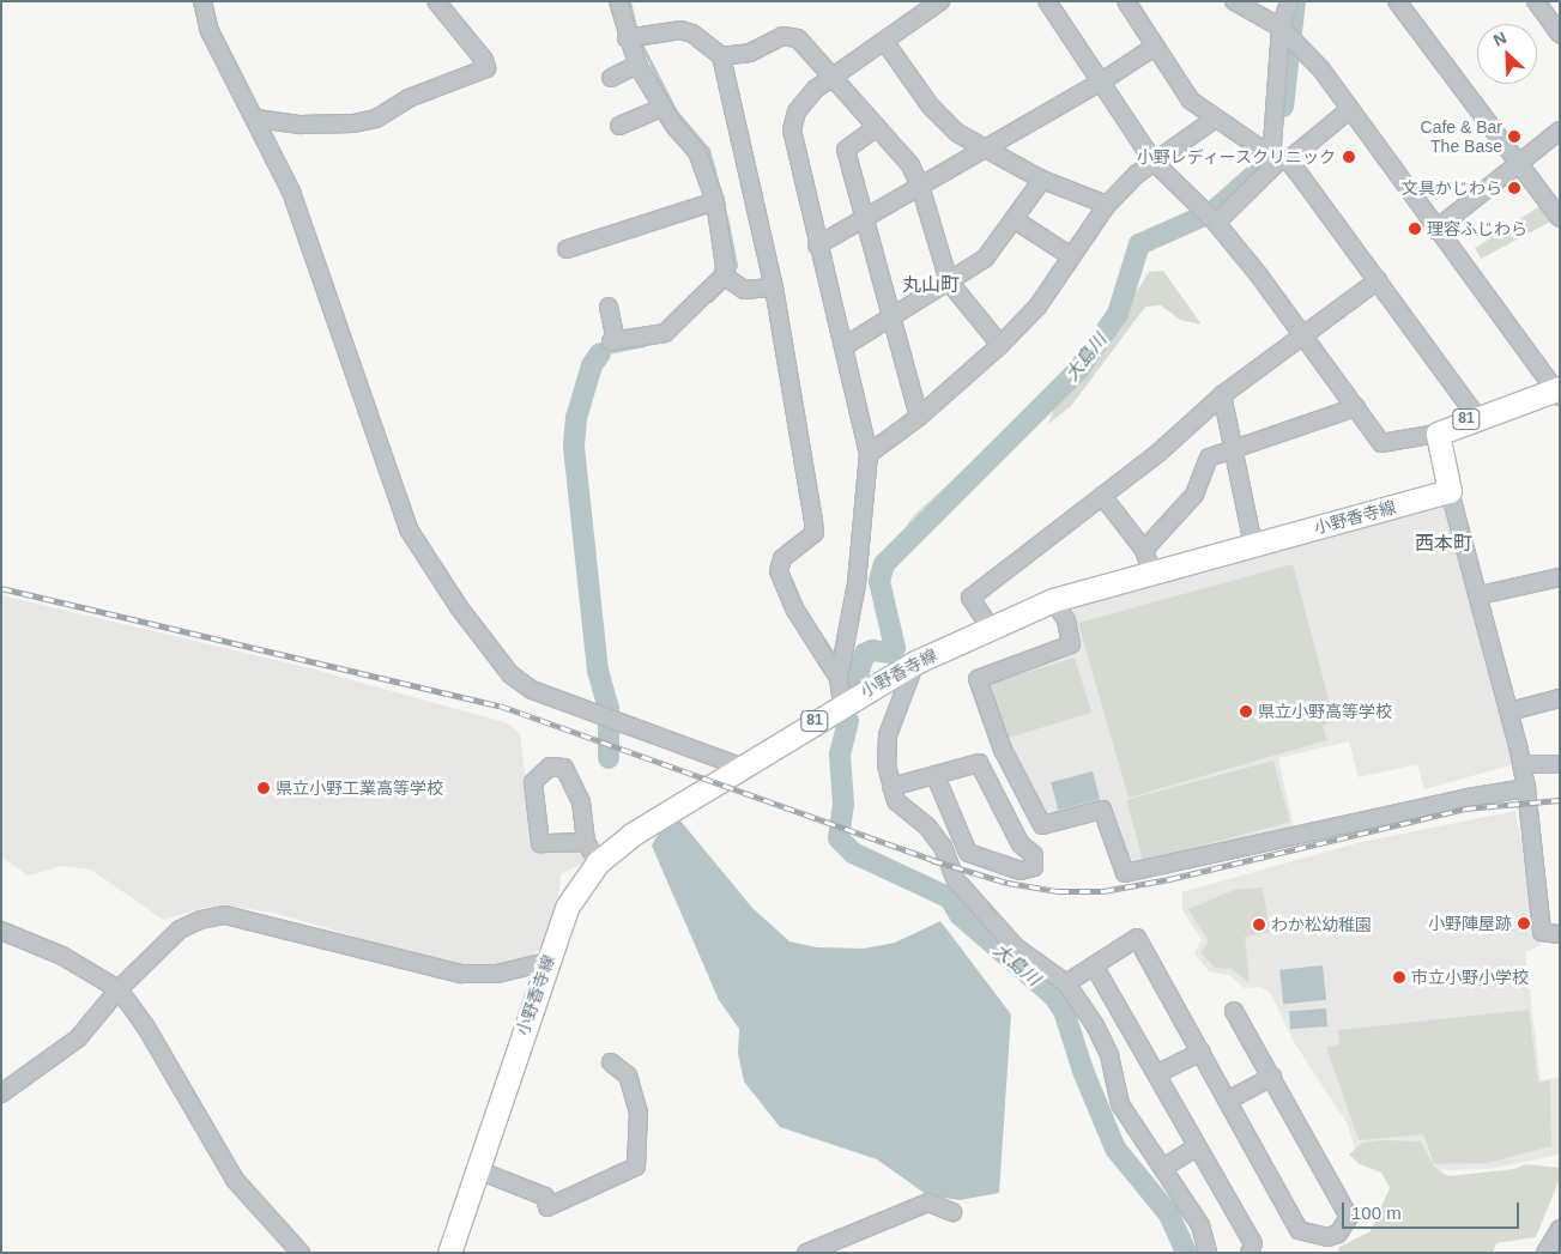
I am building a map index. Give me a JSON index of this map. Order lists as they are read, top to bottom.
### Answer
{
  "streets": {
    "main road": ["81", "小野香寺線"]
  },
  "crossings": [
    ["81", "小野香寺線"]
  ],
  "districts": ["丸山町", "西本町"],
  "water": ["大島川"],
  "places": [
    "Cafe & Bar The Base",
    "小野レディースクリニック",
    "文具かじわら",
    "理容ふじわら",
    "県立小野高等学校",
    "県立小野工業高等学校",
    "小野陣屋跡",
    "わか松幼稚園",
    "市立小野小学校"
  ],
  "scale_bar": "100 m",
  "north": "top left"
}
